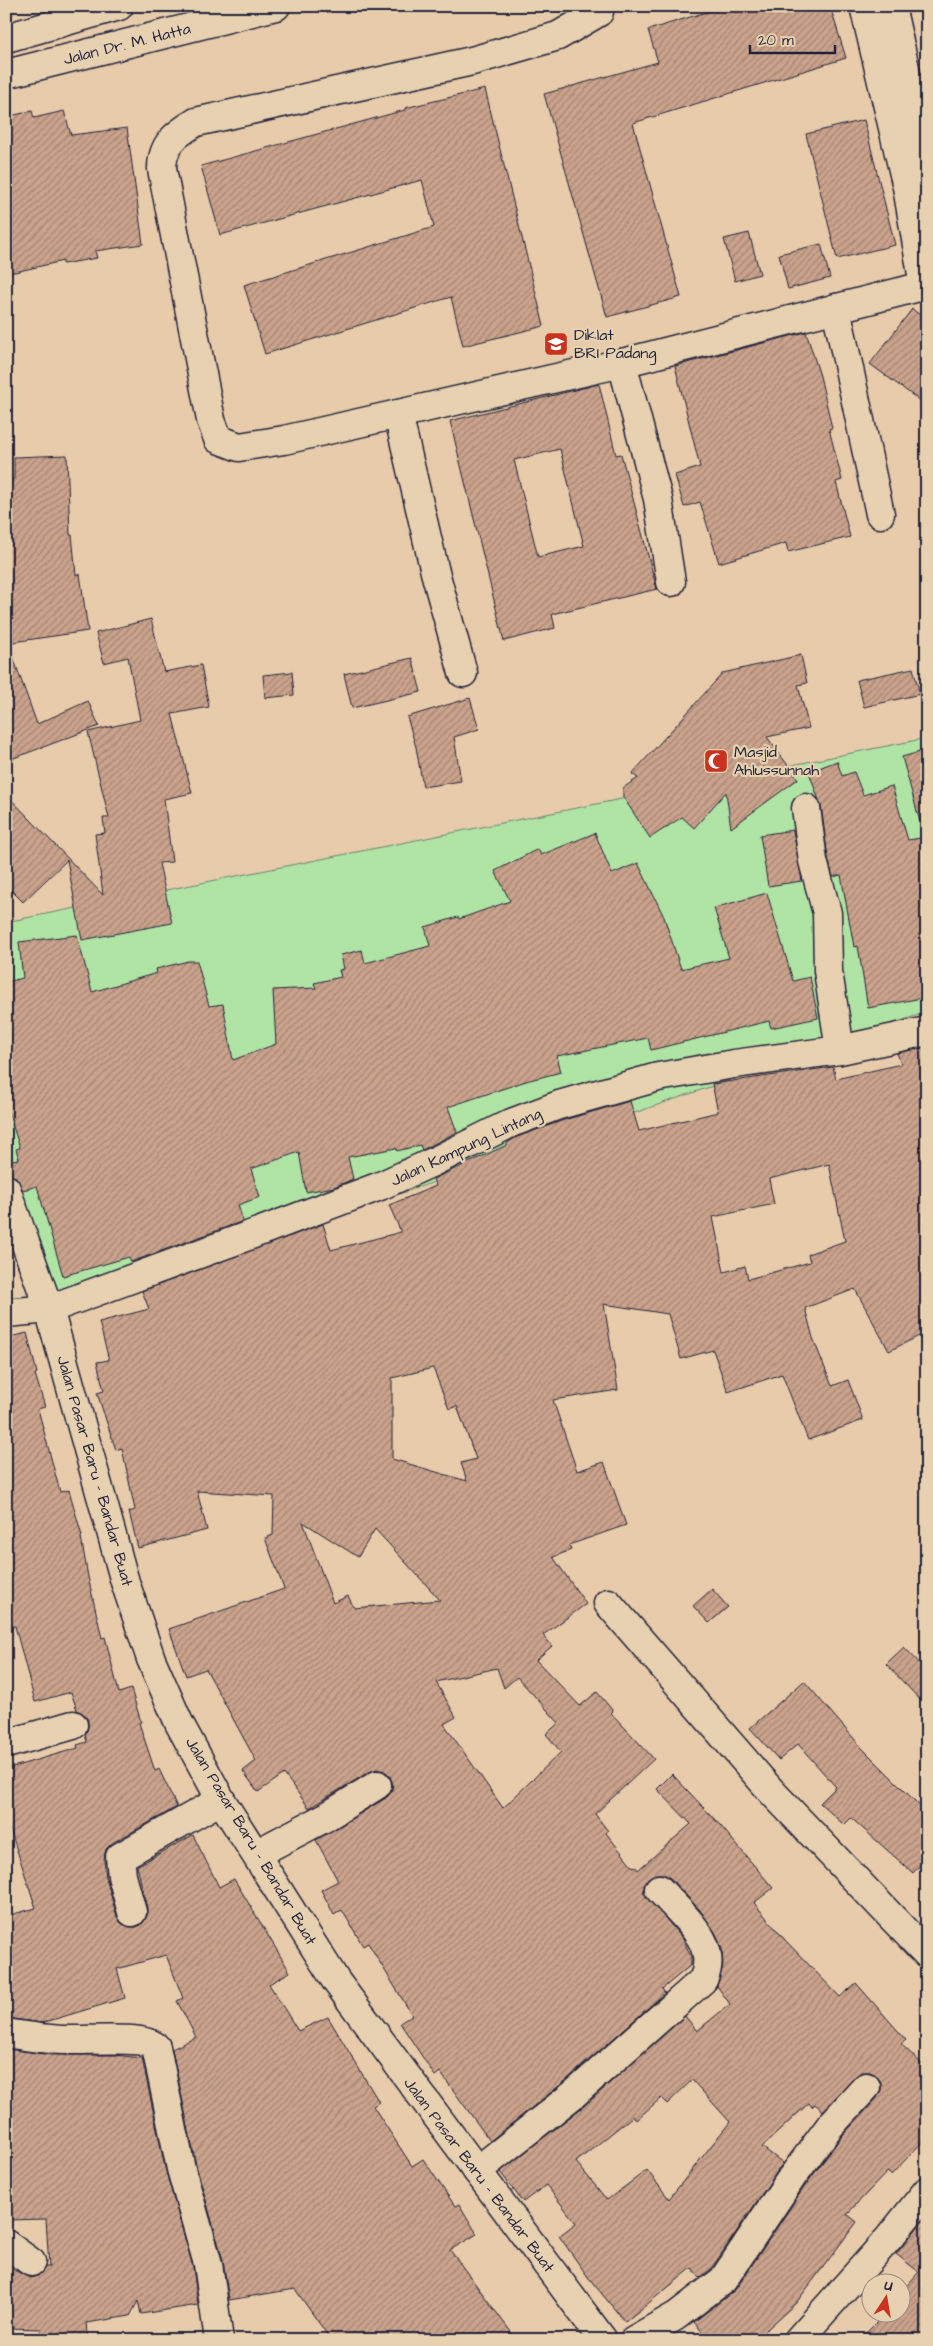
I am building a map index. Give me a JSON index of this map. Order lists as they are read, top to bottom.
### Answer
{
  "streets": {
    "street": ["Jalan Dr. M. Hatta", "Jalan Kampung Lintang", "Jalan Pasar Baru - Bandar Buat"]
  },
  "crossings": [
    ["Jalan Kampung Lintang", "Jalan Pasar Baru - Bandar Buat"]
  ],
  "places": {
    "school or university": ["Diklat BRI Padang"],
    "mosque": ["Masjid Ahlussunnah"]
  },
  "scale_bar": "20 m",
  "north": "top"
}
